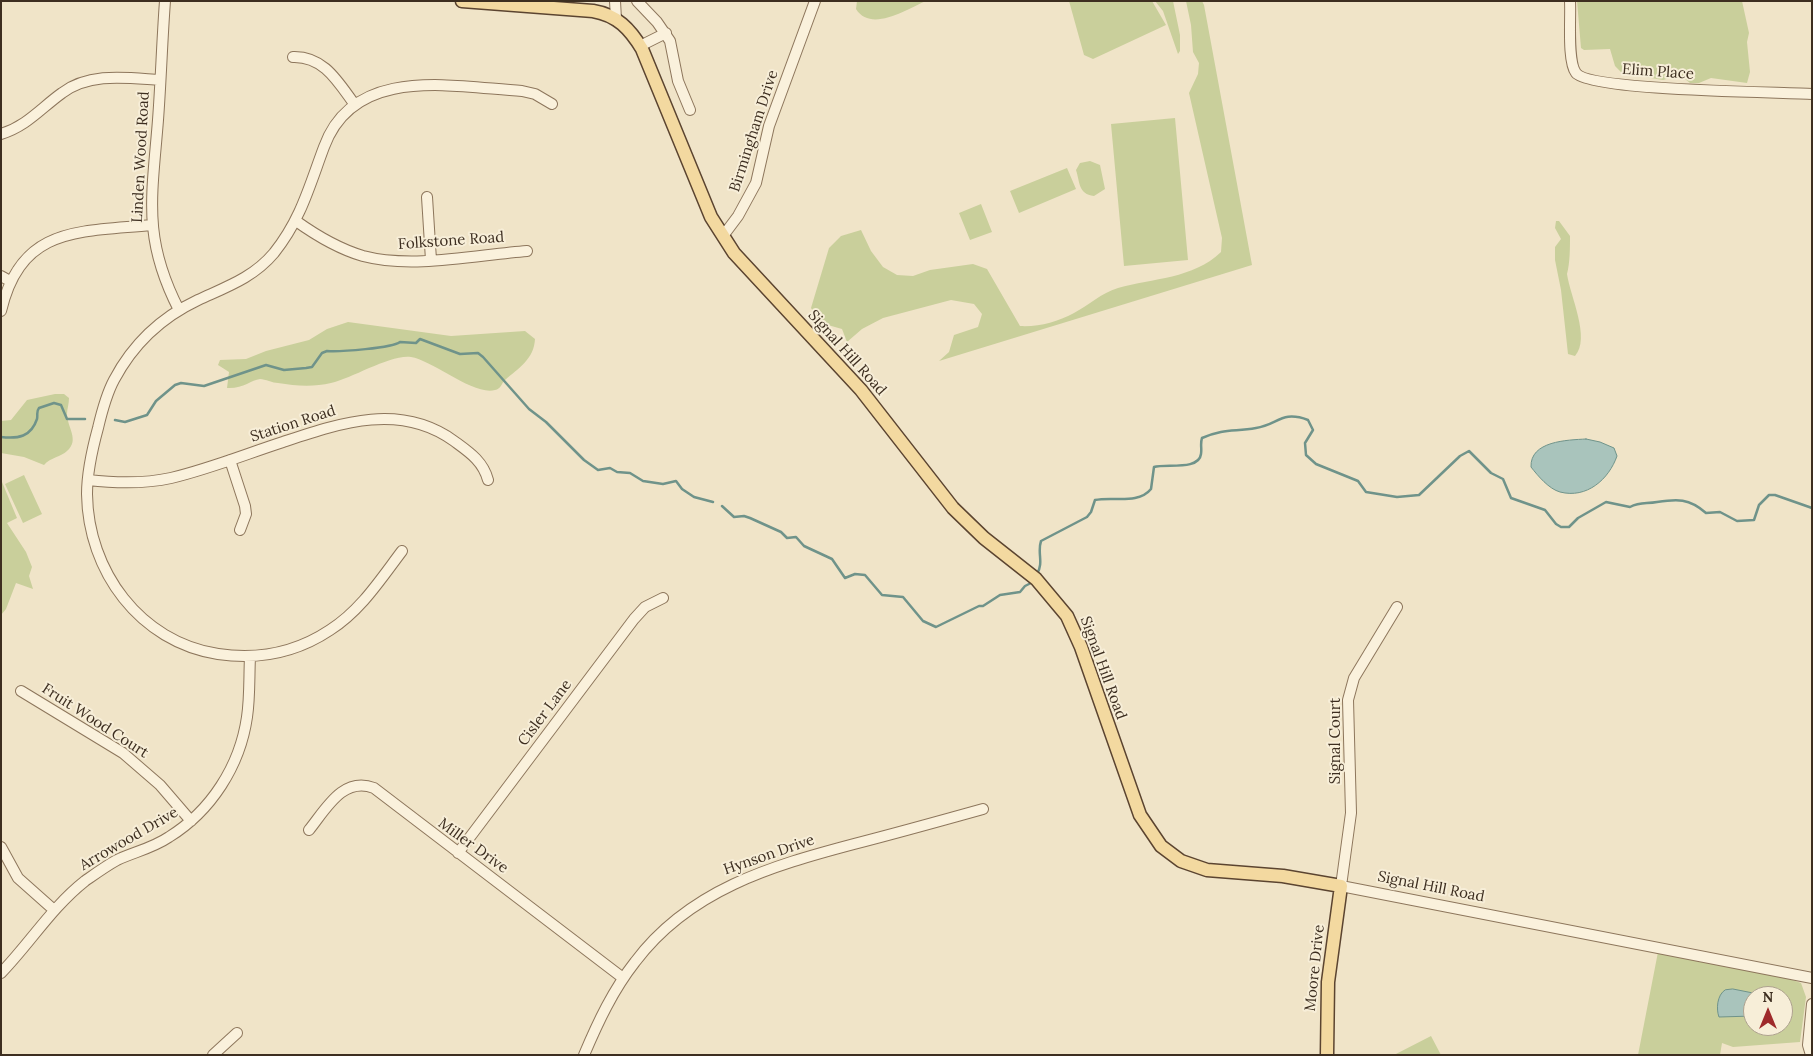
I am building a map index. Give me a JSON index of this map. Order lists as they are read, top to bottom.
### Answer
{
  "streets": {
    "main road": ["Signal Hill Road", "Moore Drive"],
    "street": [
      "Elim Place",
      "Birmingham Drive",
      "Linden Wood Road",
      "Folkstone Road",
      "Station Road",
      "Cisler Lane",
      "Fruit Wood Court",
      "Signal Court",
      "Arrowood Drive",
      "Miller Drive",
      "Hynson Drive"
    ]
  },
  "crossings": [
    ["Birmingham Drive", "Signal Hill Road"],
    ["Signal Hill Road", "Signal Court"],
    ["Signal Hill Road", "Moore Drive"],
    ["Cisler Lane", "Miller Drive"],
    ["Fruit Wood Court", "Arrowood Drive"],
    ["Signal Court", "Moore Drive"],
    ["Miller Drive", "Hynson Drive"]
  ],
  "north": "top"
}
